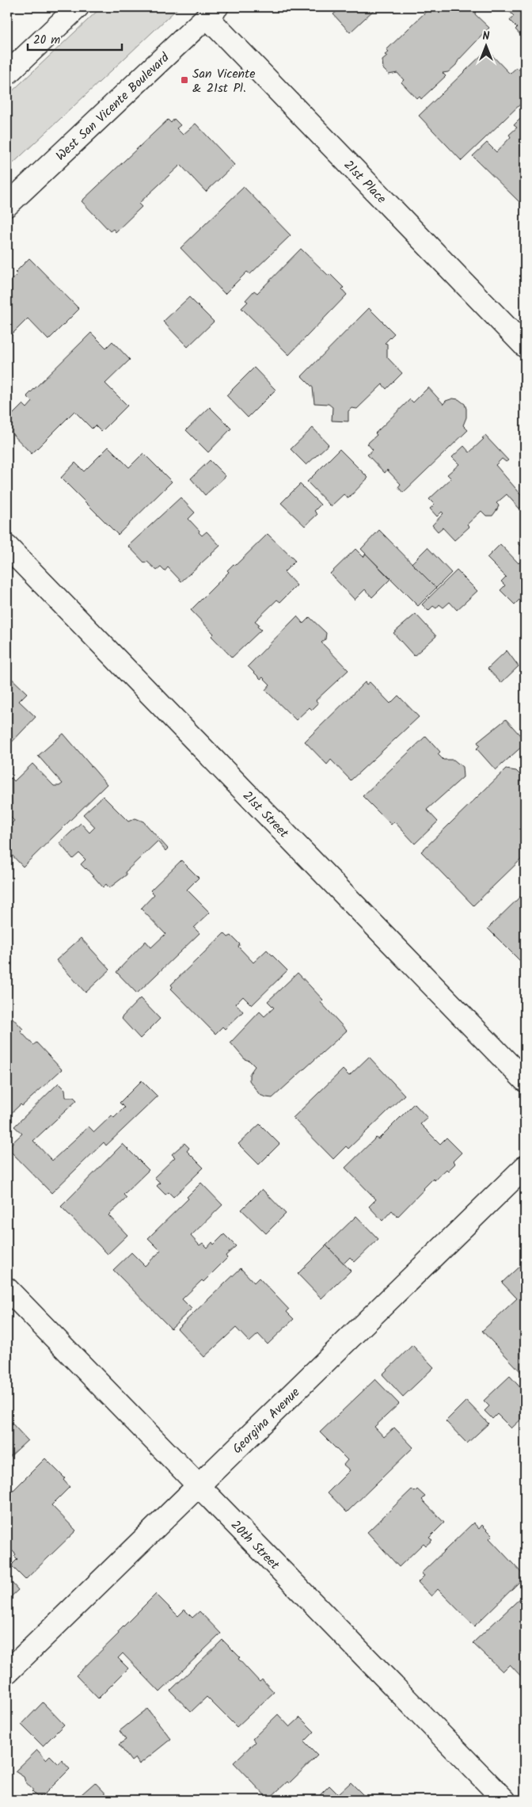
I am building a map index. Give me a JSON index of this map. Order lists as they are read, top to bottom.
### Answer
{
  "streets": {
    "street": [
      "West San Vicente Boulevard",
      "21st Place",
      "21st Street",
      "Georgina Avenue",
      "20th Street"
    ]
  },
  "crossings": [
    ["West San Vicente Boulevard", "21st Place"],
    ["Georgina Avenue", "20th Street"]
  ],
  "places": {
    "transit": ["San Vicente & 21st Pl."]
  },
  "scale_bar": "20 m",
  "north": "top"
}
